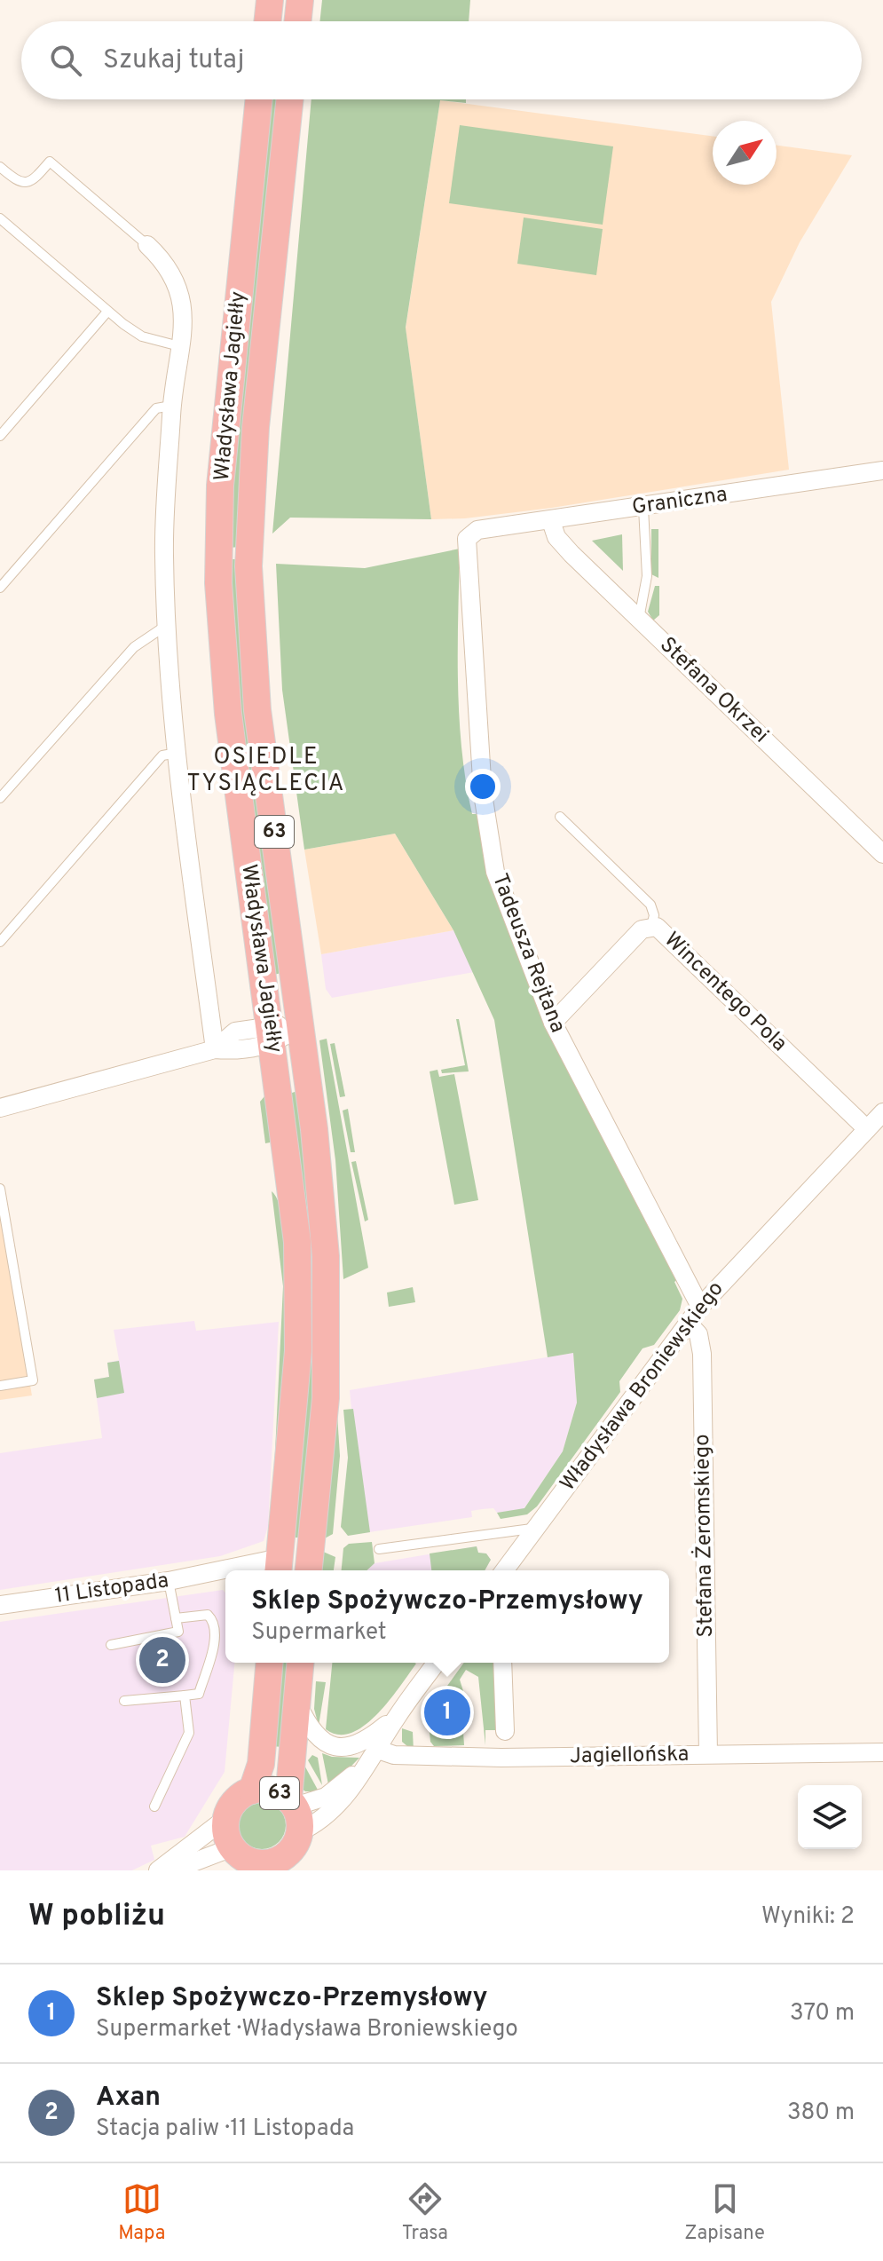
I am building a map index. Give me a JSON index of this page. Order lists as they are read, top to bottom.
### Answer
{
  "streets": {
    "main road": ["Władysława Jagiełły", "63"],
    "street": [
      "Graniczna",
      "Stefana Okrzei",
      "Tadeusza Rejtana",
      "Wincentego Pola",
      "Władysława Broniewskiego",
      "Stefana Żeromskiego",
      "11 Listopada",
      "Jagiellońska"
    ]
  },
  "crossings": [
    ["Władysława Jagiełły", "11 Listopada"],
    ["Graniczna", "Stefana Okrzei"],
    ["Graniczna", "Tadeusza Rejtana"],
    ["Tadeusza Rejtana", "Wincentego Pola"],
    ["Tadeusza Rejtana", "Władysława Broniewskiego"],
    ["Wincentego Pola", "Władysława Broniewskiego"],
    ["Władysława Broniewskiego", "Stefana Żeromskiego"],
    ["Stefana Żeromskiego", "Jagiellońska"]
  ],
  "districts": ["OSIEDLE TYSIĄCLECIA"],
  "north": "top right",
  "page": {
    "search": "Szukaj tutaj",
    "popup": ["Sklep Spożywczo-Przemysłowy", "Supermarket"],
    "pins": ["2", "1"],
    "heading": ["W pobliżu", "Wyniki: 2"],
    "list": [
      {
        "mark": "1",
        "name": "Sklep Spożywczo-Przemysłowy",
        "note": "Supermarket · Władysława Broniewskiego",
        "value": "370 m"
      },
      {
        "mark": "2",
        "name": "Axan",
        "note": "Stacja paliw · 11 Listopada",
        "value": "380 m"
      }
    ],
    "nav": ["Mapa", "Trasa", "Zapisane"]
  }
}
